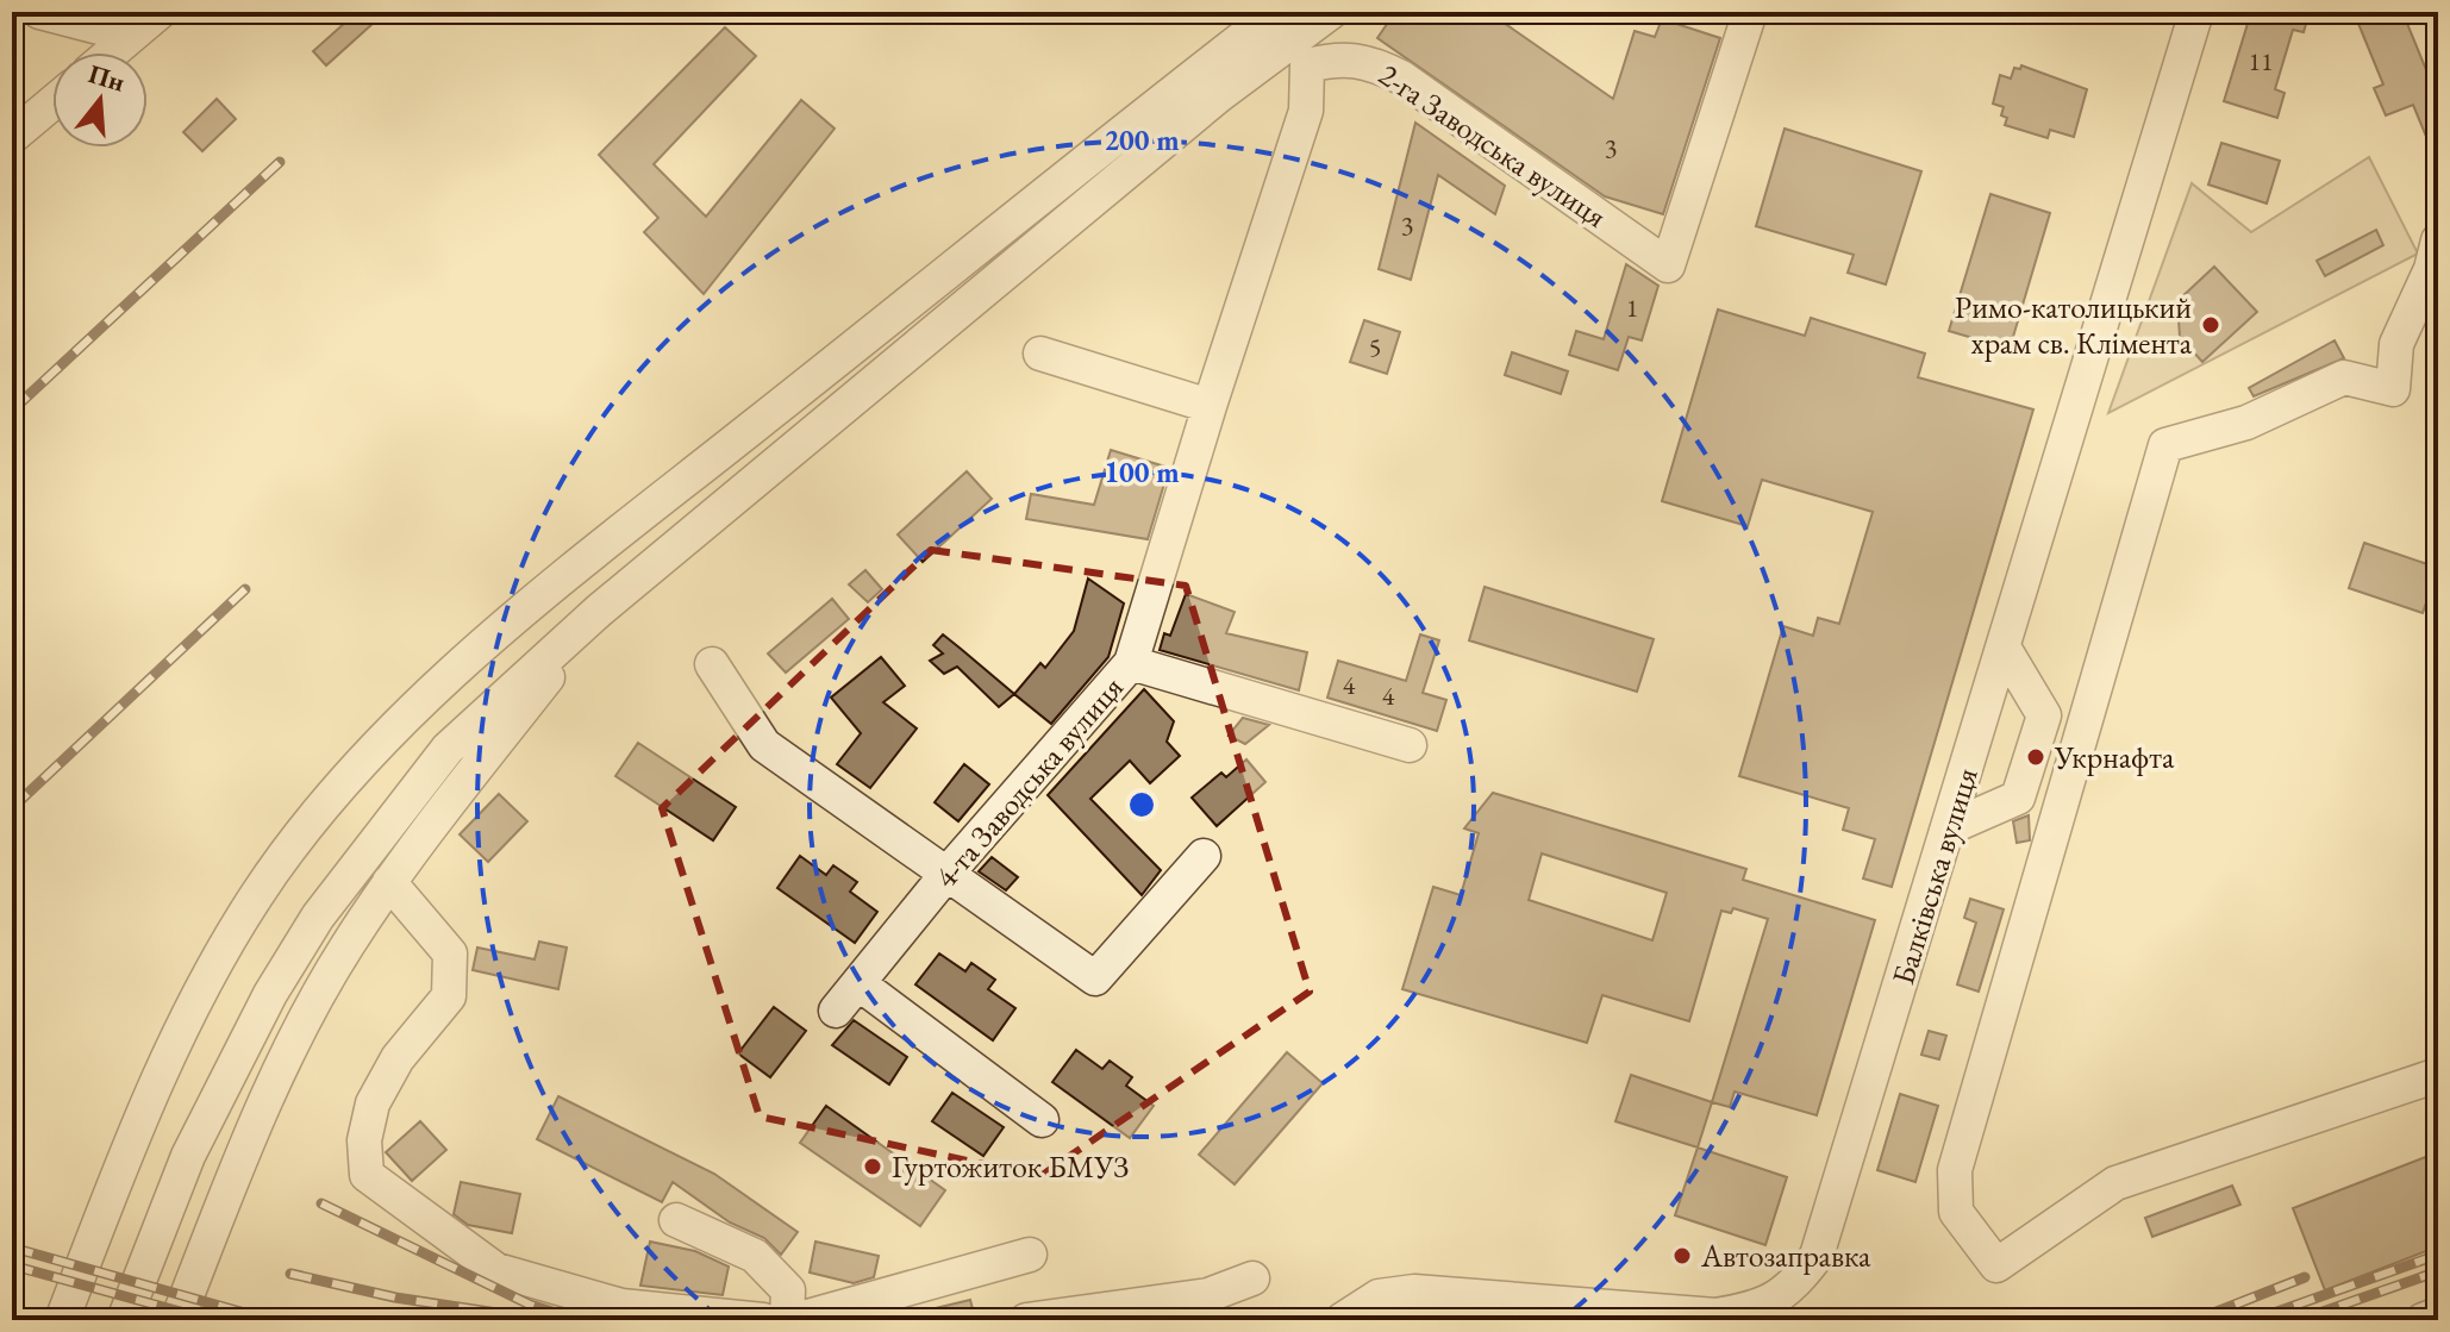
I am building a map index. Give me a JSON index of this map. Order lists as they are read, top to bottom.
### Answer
{
  "streets": {
    "street": ["2-га Заводська вулиця", "4-та Заводська вулиця", "Балківська вулиця"]
  },
  "crossings": [
    ["2-га Заводська вулиця", "4-та Заводська вулиця"]
  ],
  "places": [
    "Римо-католицький храм св. Клімента",
    "Укрнафта",
    "Гуртожиток БМУЗ",
    "Автозаправка"
  ],
  "house_numbers": [
    "11",
    "3",
    "3",
    "1",
    "5",
    "4",
    "4"
  ],
  "north": "top",
  "rings": ["200 m", "100 m"]
}
